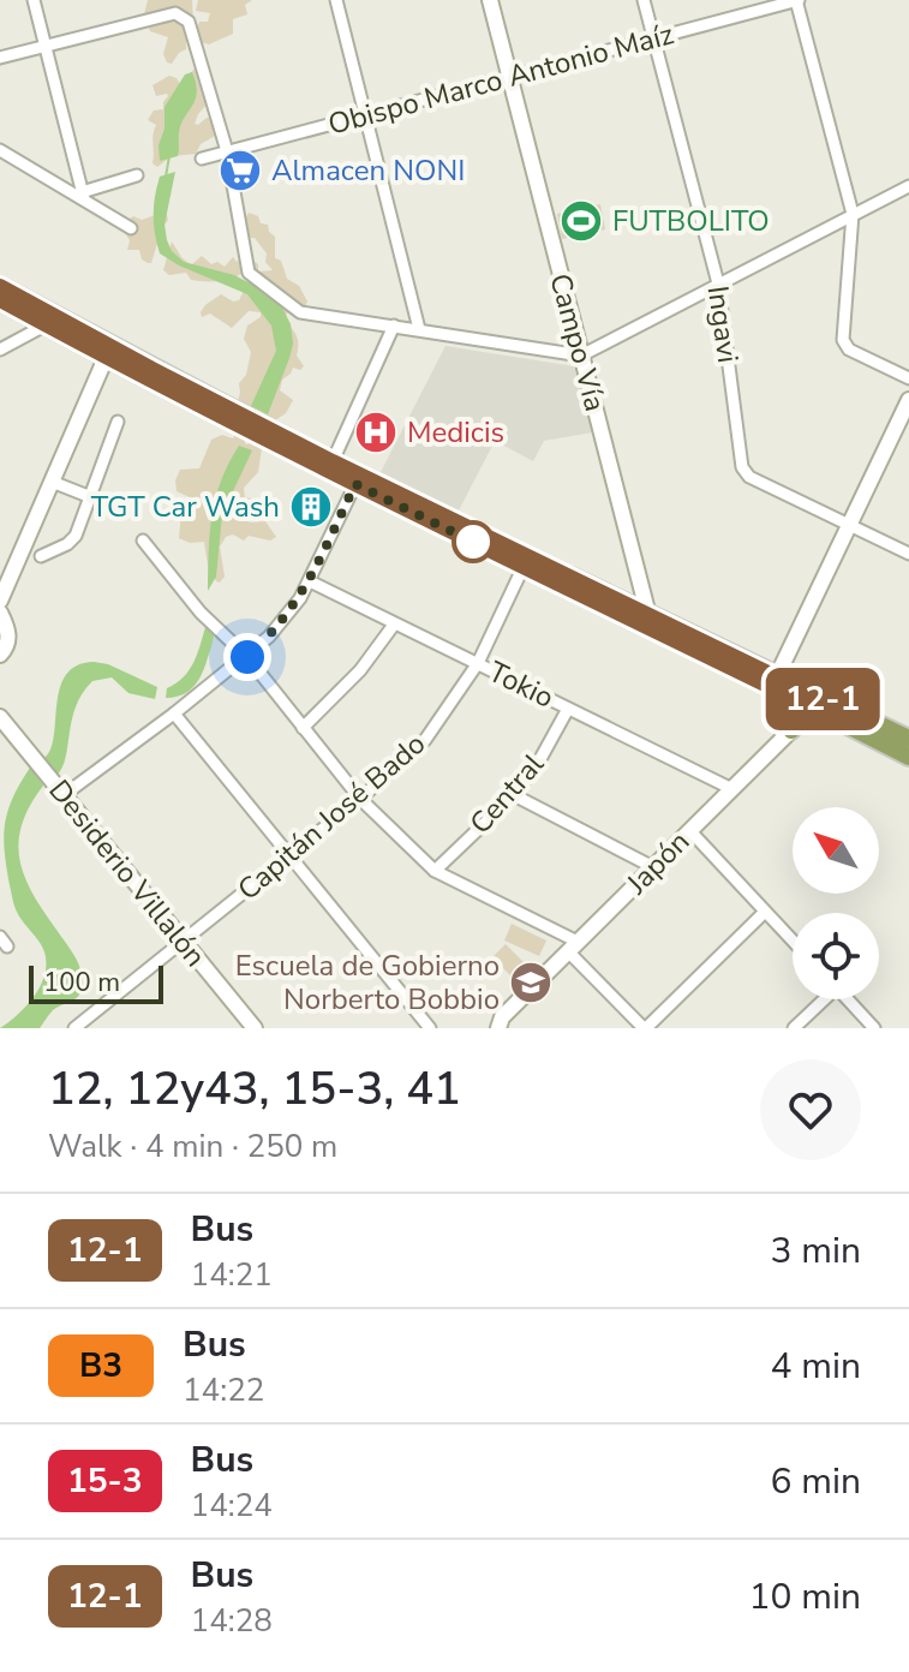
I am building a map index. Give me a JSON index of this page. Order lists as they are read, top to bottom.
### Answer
{
  "streets": {
    "street": [
      "Obispo Marco Antonio Maíz",
      "Ingavi",
      "Campo Vía",
      "Tokio",
      "Central",
      "Capitán José Bado",
      "Japón",
      "Desiderio Villalón"
    ]
  },
  "crossings": [
    ["Obispo Marco Antonio Maíz", "Ingavi"],
    ["Obispo Marco Antonio Maíz", "Campo Vía"],
    ["Tokio", "Central"],
    ["Tokio", "Capitán José Bado"],
    ["Tokio", "Japón"],
    ["Capitán José Bado", "Desiderio Villalón"]
  ],
  "places": {
    "supermarket": ["Almacen NONI"],
    "sports": ["FUTBOLITO"],
    "hospital": ["Medicis"],
    "building": ["TGT Car Wash"],
    "school or university": ["Escuela de Gobierno Norberto Bobbio"]
  },
  "lines": ["bus line 12-1"],
  "scale_bar": "100 m",
  "north": "top left",
  "page": {
    "on_map": "12-1",
    "scale": "100 m",
    "heading": ["12, 12y43, 15-3, 41", "Walk · 4 min · 250 m"],
    "list": [
      {
        "mark": "12-1",
        "name": "Bus",
        "note": "14:21",
        "value": "3 min"
      },
      {
        "mark": "B3",
        "name": "Bus",
        "note": "14:22",
        "value": "4 min"
      },
      {
        "mark": "15-3",
        "name": "Bus",
        "note": "14:24",
        "value": "6 min"
      },
      {
        "mark": "12-1",
        "name": "Bus",
        "note": "14:28",
        "value": "10 min"
      }
    ]
  }
}
